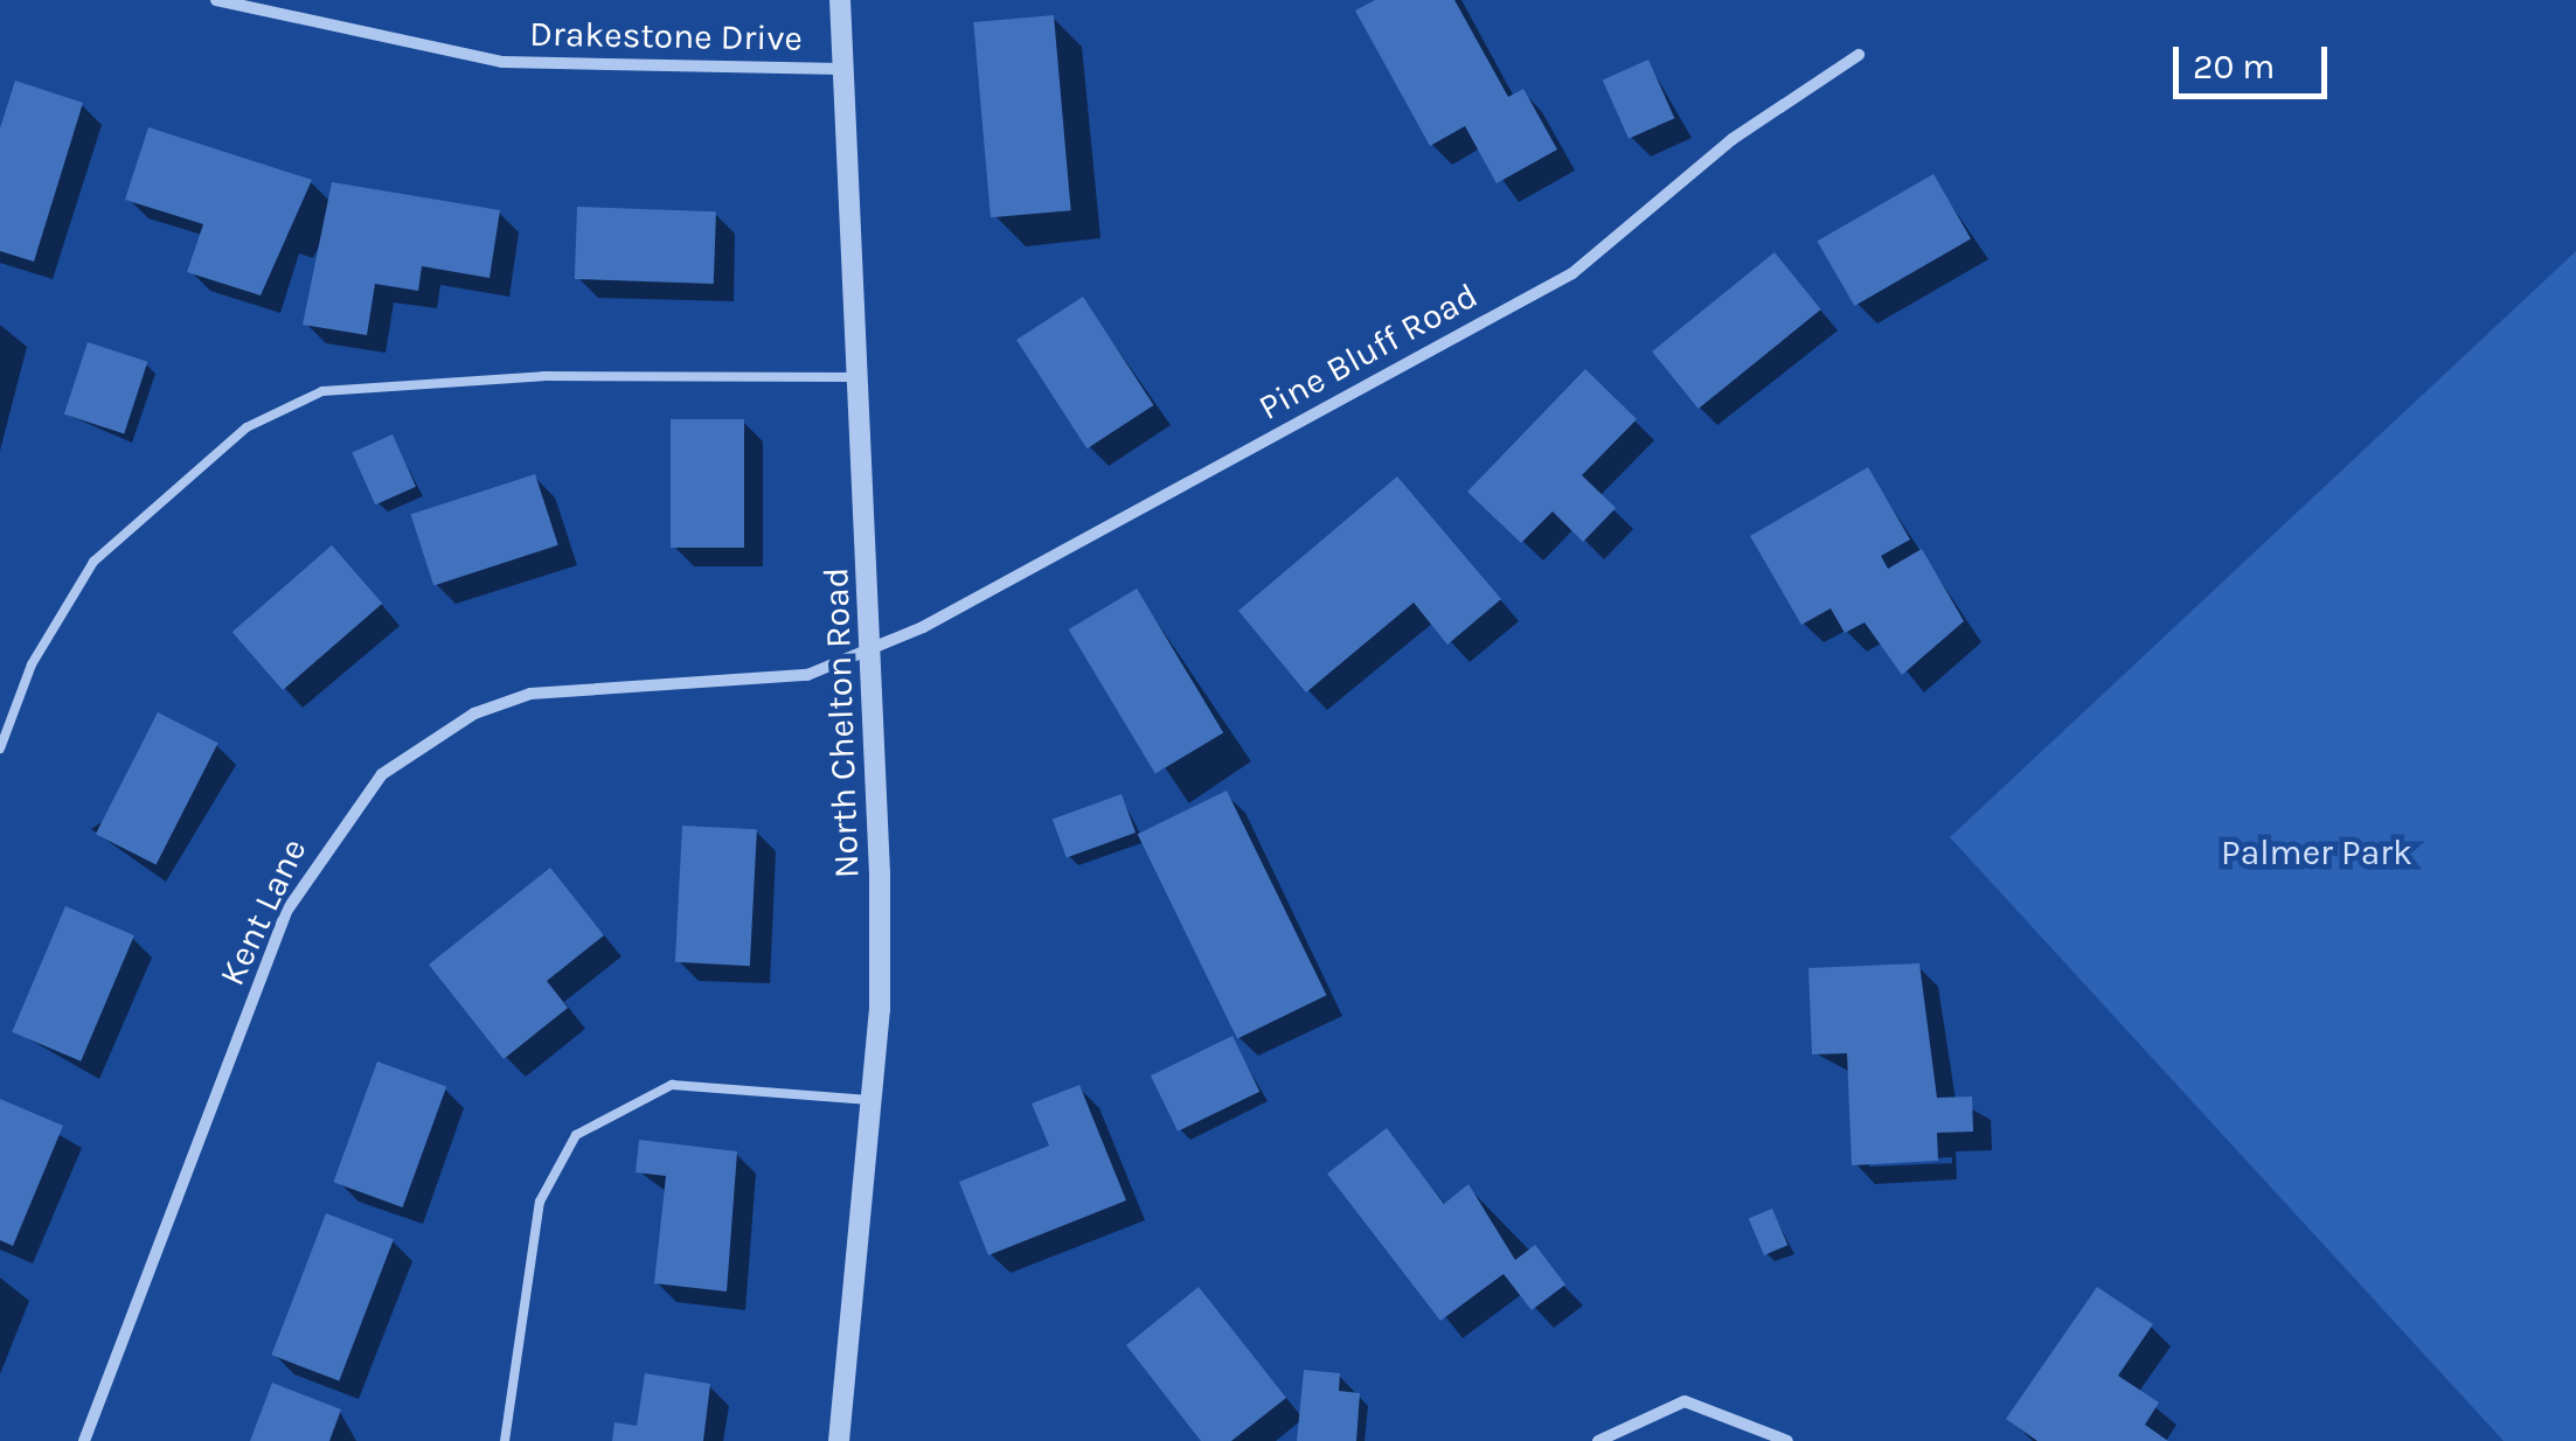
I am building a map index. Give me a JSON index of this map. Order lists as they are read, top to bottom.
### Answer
{
  "streets": {
    "street": [
      "Drakestone Drive",
      "Pine Bluff Road",
      "North Chelton Road",
      "Kent Lane"
    ]
  },
  "crossings": [
    ["Drakestone Drive", "North Chelton Road"],
    ["Pine Bluff Road", "North Chelton Road"],
    ["Pine Bluff Road", "Kent Lane"],
    ["North Chelton Road", "Kent Lane"]
  ],
  "parks": ["Palmer Park"],
  "scale_bar": "20 m"
}
